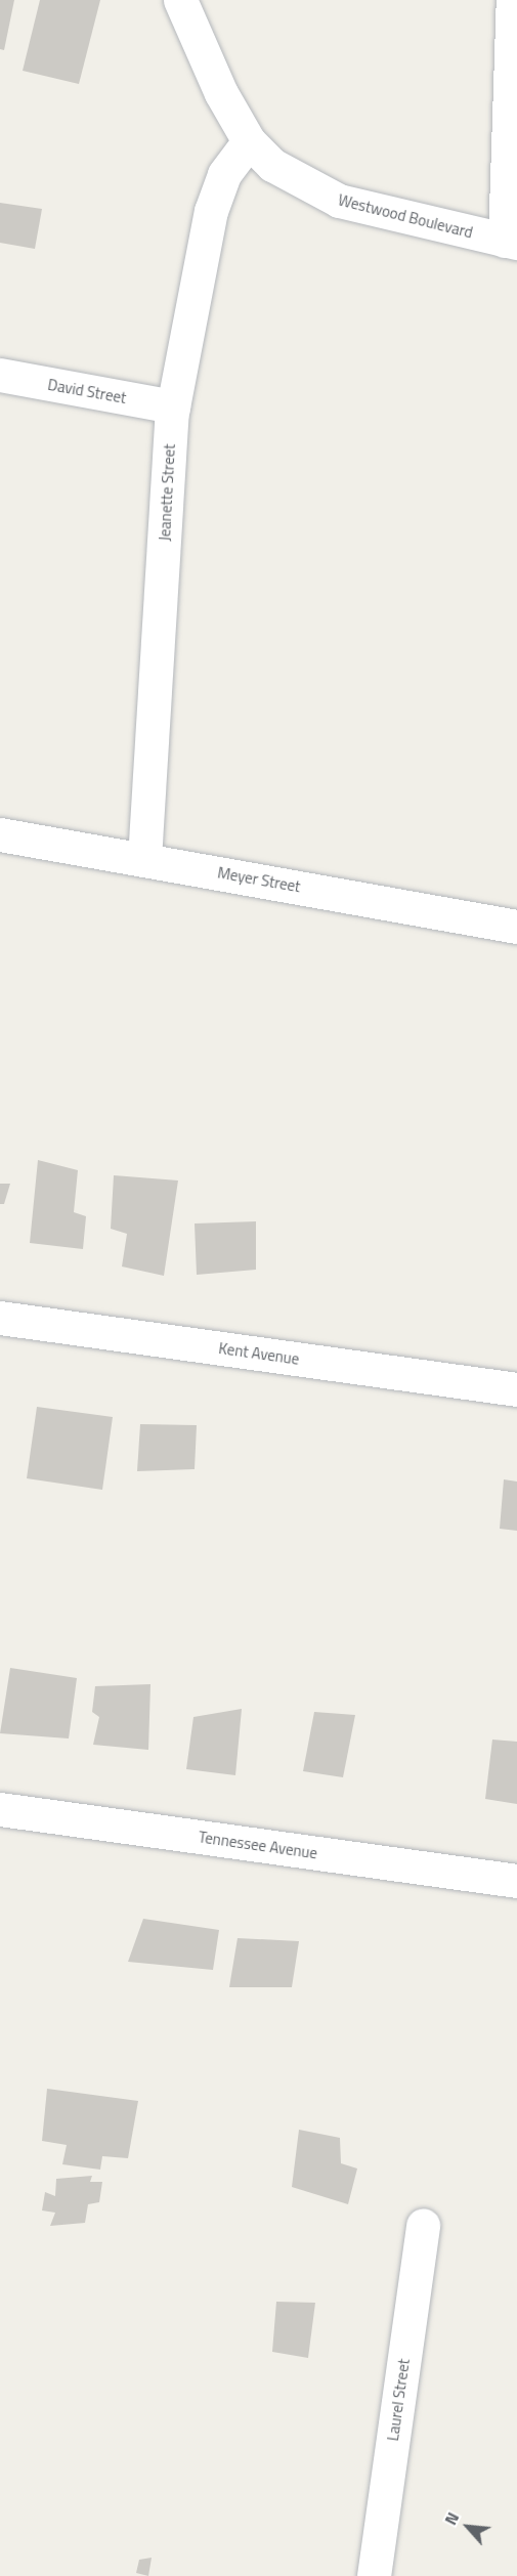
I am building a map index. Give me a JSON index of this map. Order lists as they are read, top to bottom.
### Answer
{
  "streets": {
    "street": [
      "Westwood Boulevard",
      "David Street",
      "Jeanette Street",
      "Meyer Street",
      "Kent Avenue",
      "Tennessee Avenue",
      "Laurel Street"
    ]
  },
  "crossings": [
    ["Westwood Boulevard", "Jeanette Street"],
    ["David Street", "Jeanette Street"],
    ["Jeanette Street", "Meyer Street"]
  ],
  "north": "top left"
}
